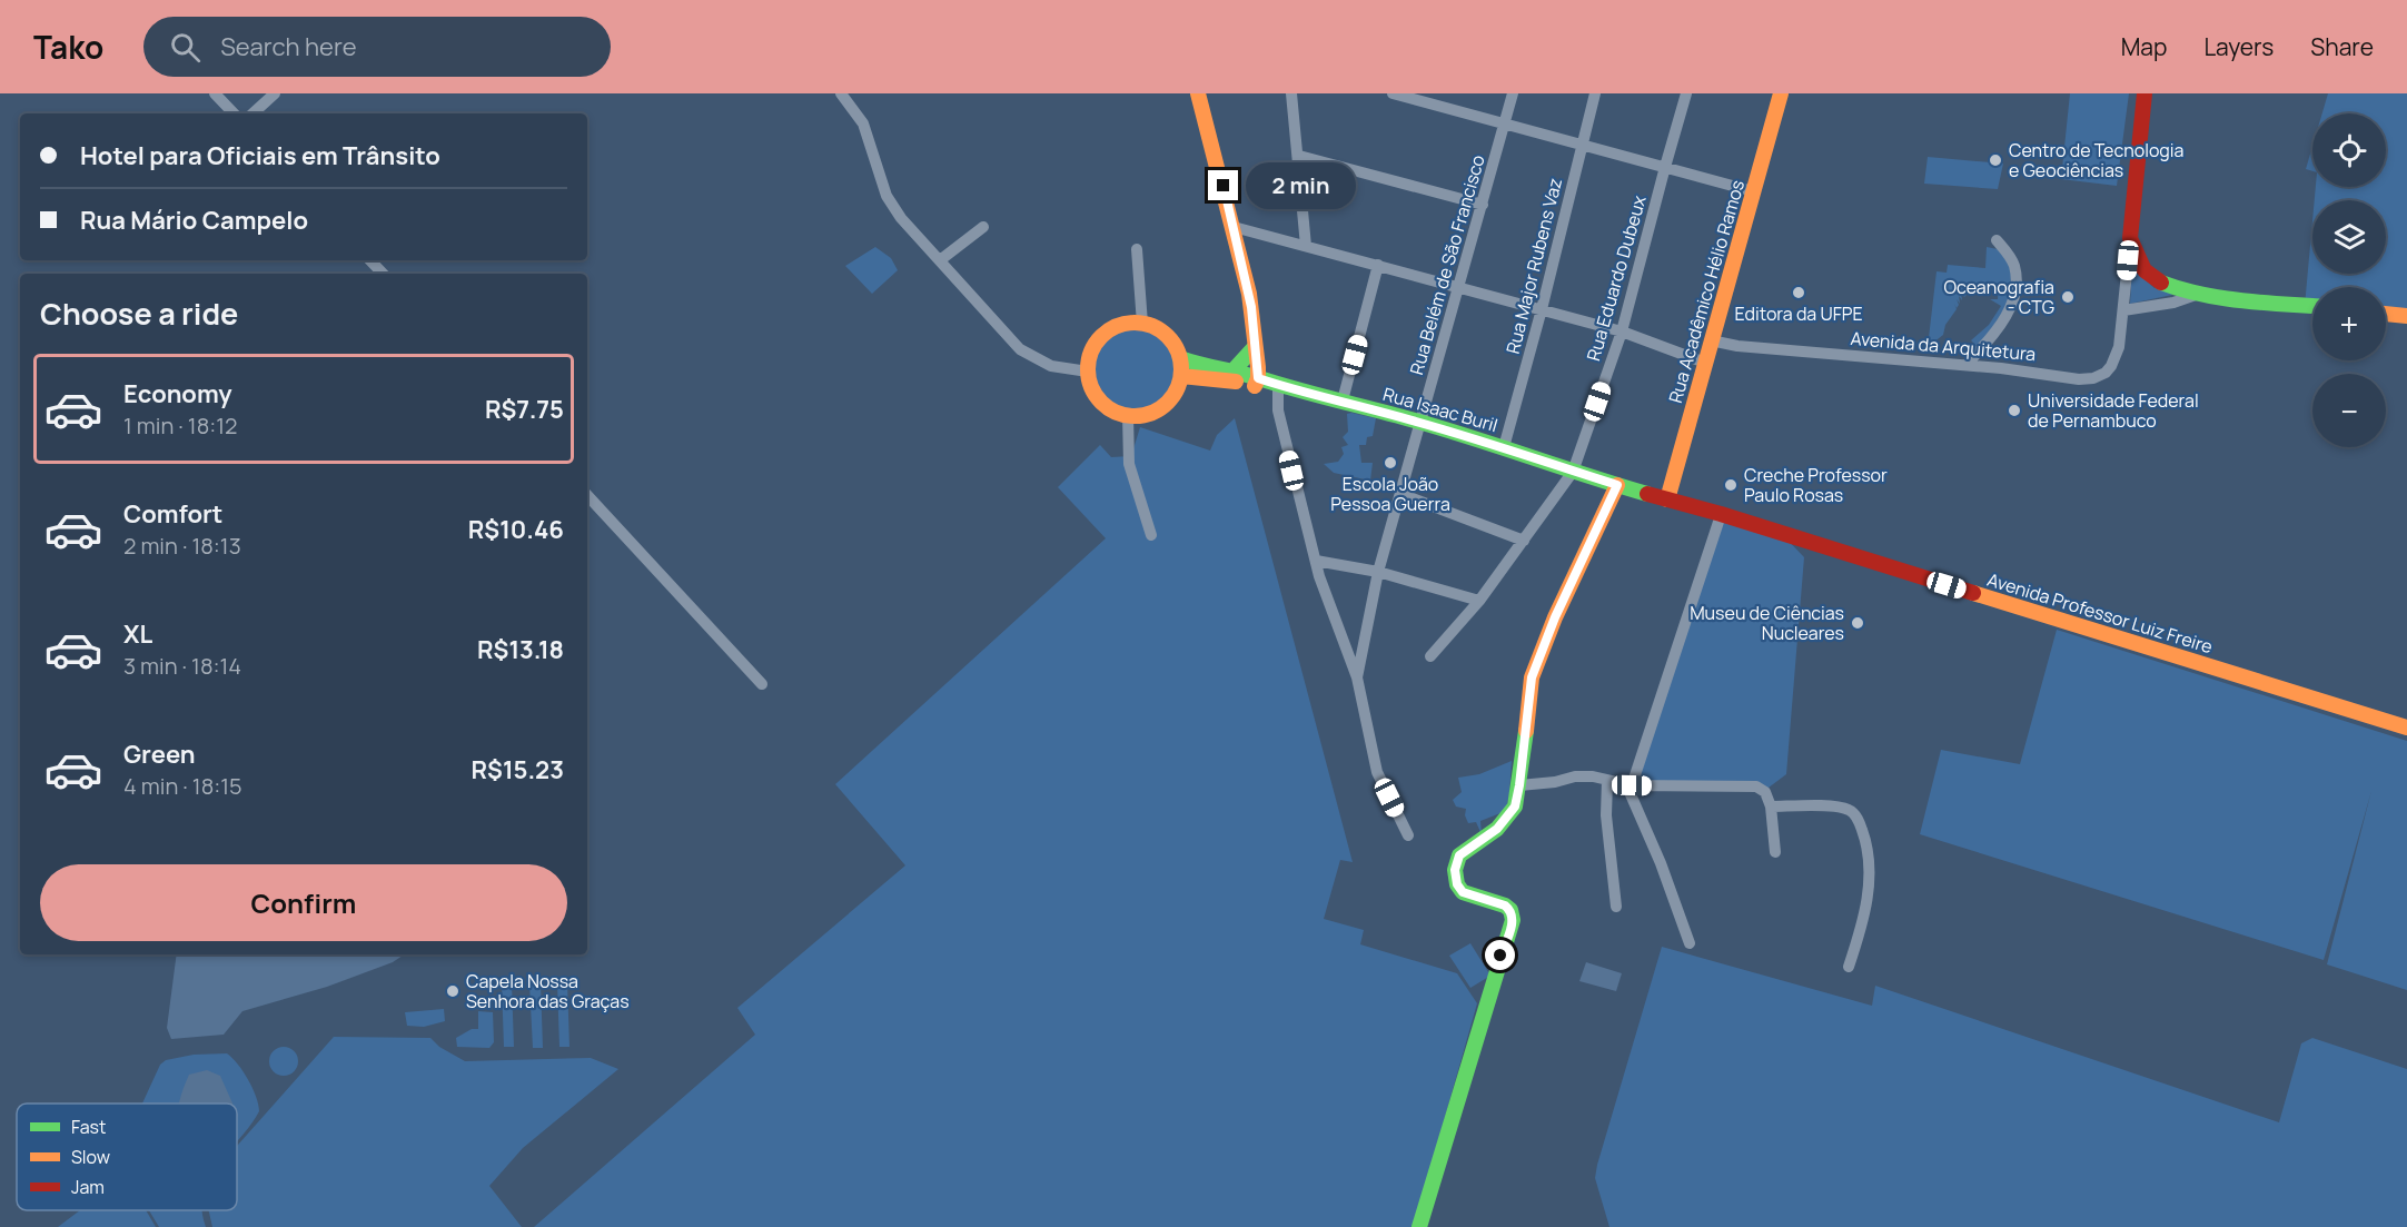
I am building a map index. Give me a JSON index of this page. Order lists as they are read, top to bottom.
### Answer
{
  "streets": {
    "main road": [
      "Rua Acadêmico Hélio Ramos",
      "Avenida da Arquitetura",
      "Rua Isaac Buril",
      "Avenida Professor Luiz Freire"
    ],
    "street": ["Rua Belém de São Francisco", "Rua Major Rubens Vaz", "Rua Eduardo Dubeux"]
  },
  "crossings": [
    ["Rua Belém de São Francisco", "Rua Isaac Buril"],
    ["Rua Major Rubens Vaz", "Rua Isaac Buril"],
    ["Rua Eduardo Dubeux", "Rua Isaac Buril"],
    ["Rua Acadêmico Hélio Ramos", "Avenida da Arquitetura"],
    ["Rua Acadêmico Hélio Ramos", "Rua Isaac Buril"],
    ["Rua Acadêmico Hélio Ramos", "Avenida Professor Luiz Freire"],
    ["Rua Isaac Buril", "Avenida Professor Luiz Freire"]
  ],
  "places": [
    "Centro de Tecnologia e Geociências",
    "Editora da UFPE",
    "Oceanografia - CTG",
    "Universidade Federal de Pernambuco",
    "Escola João Pessoa Guerra",
    "Creche Professor Paulo Rosas",
    "Museu de Ciências Nucleares",
    "Capela Nossa Senhora das Graças"
  ],
  "legend": ["Fast", "Slow", "Jam"],
  "page": {
    "header": "Tako",
    "search": "Search here",
    "nav": ["Map", "Layers", "Share"],
    "map_buttons": ["+", "−"],
    "banner": ["Hotel para Oficiais em Trânsito", "Rua Mário Campelo"],
    "bubble": "2 min",
    "heading": "Choose a ride",
    "list": [
      {
        "name": "Economy",
        "note": "1 min · 18:12",
        "value": "R$7.75"
      },
      {
        "name": "Comfort",
        "note": "2 min · 18:13",
        "value": "R$10.46"
      },
      {
        "name": "XL",
        "note": "3 min · 18:14",
        "value": "R$13.18"
      },
      {
        "name": "Green",
        "note": "4 min · 18:15",
        "value": "R$15.23"
      }
    ],
    "buttons": "Confirm"
  }
}
